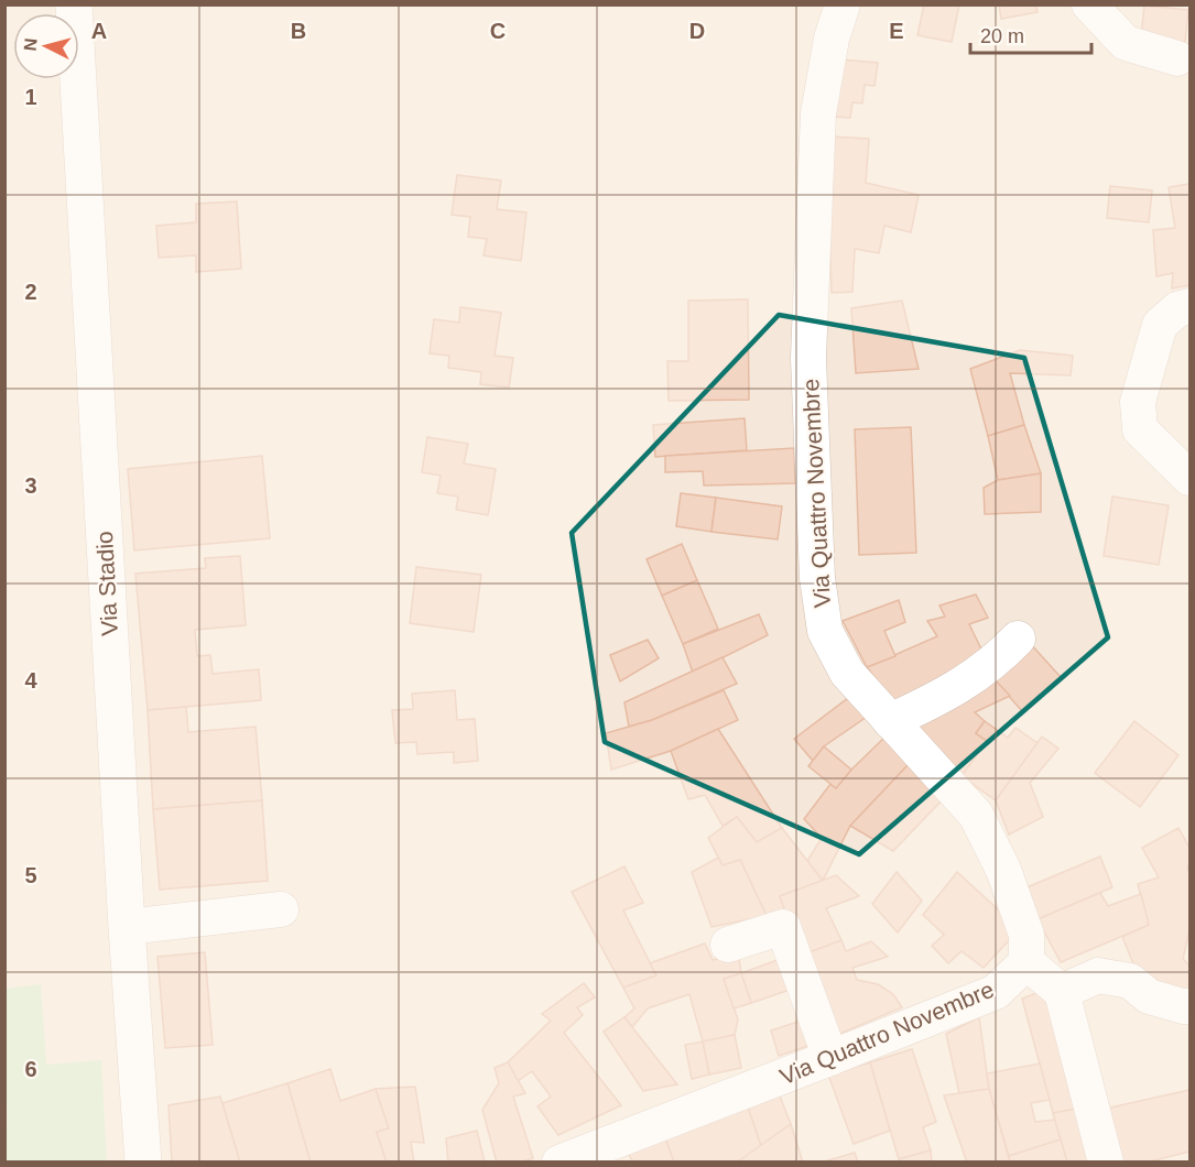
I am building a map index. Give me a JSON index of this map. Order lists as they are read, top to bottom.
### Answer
{
  "streets": {
    "street": ["Via Quattro Novembre", "Via Stadio"]
  },
  "scale_bar": "20 m",
  "north": "left",
  "grid": {
    "columns": [
      "A",
      "B",
      "C",
      "D",
      "E"
    ],
    "rows": [
      "1",
      "2",
      "3",
      "4",
      "5",
      "6"
    ]
  }
}
